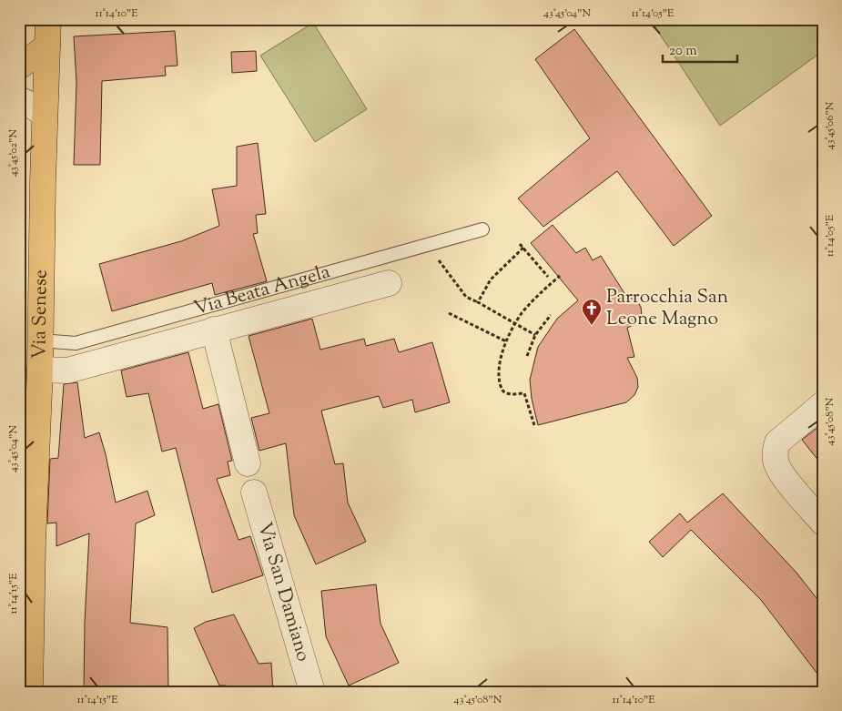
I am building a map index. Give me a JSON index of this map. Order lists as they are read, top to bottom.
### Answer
{
  "streets": {
    "main road": ["Via Senese"],
    "street": ["Via Beata Angela", "Via San Damiano"]
  },
  "crossings": [
    ["Via Beata Angela", "Via Senese"]
  ],
  "places": {
    "church": ["Parrocchia San Leone Magno"]
  },
  "scale_bar": "20 m",
  "coordinates": [
    "11°14'10\"E",
    "43°45'04\"N",
    "11°14'05\"E",
    "43°45'06\"N",
    "43°45'02\"N",
    "43°45'08\"N",
    "11°14'15\"E"
  ]
}
